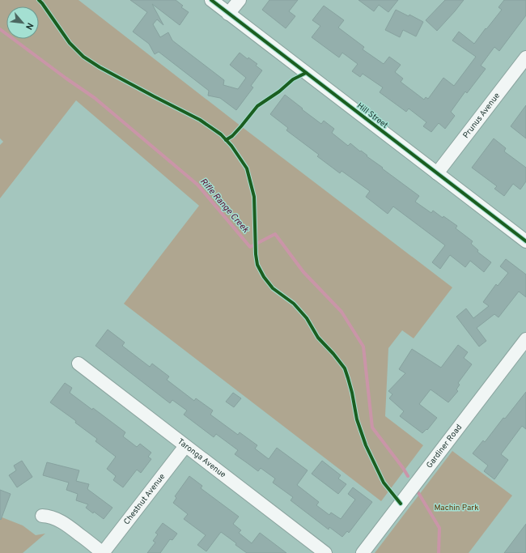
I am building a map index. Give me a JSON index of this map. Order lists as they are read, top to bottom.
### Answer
{
  "streets": {
    "street": [
      "Hill Street",
      "Prunus Avenue",
      "Gardiner Road",
      "Taronga Avenue",
      "Chestnut Avenue"
    ]
  },
  "crossings": [
    ["Hill Street", "Prunus Avenue"],
    ["Taronga Avenue", "Chestnut Avenue"]
  ],
  "water": ["Rifle Range Creek"],
  "parks": ["Machin Park"],
  "north": "bottom right"
}
